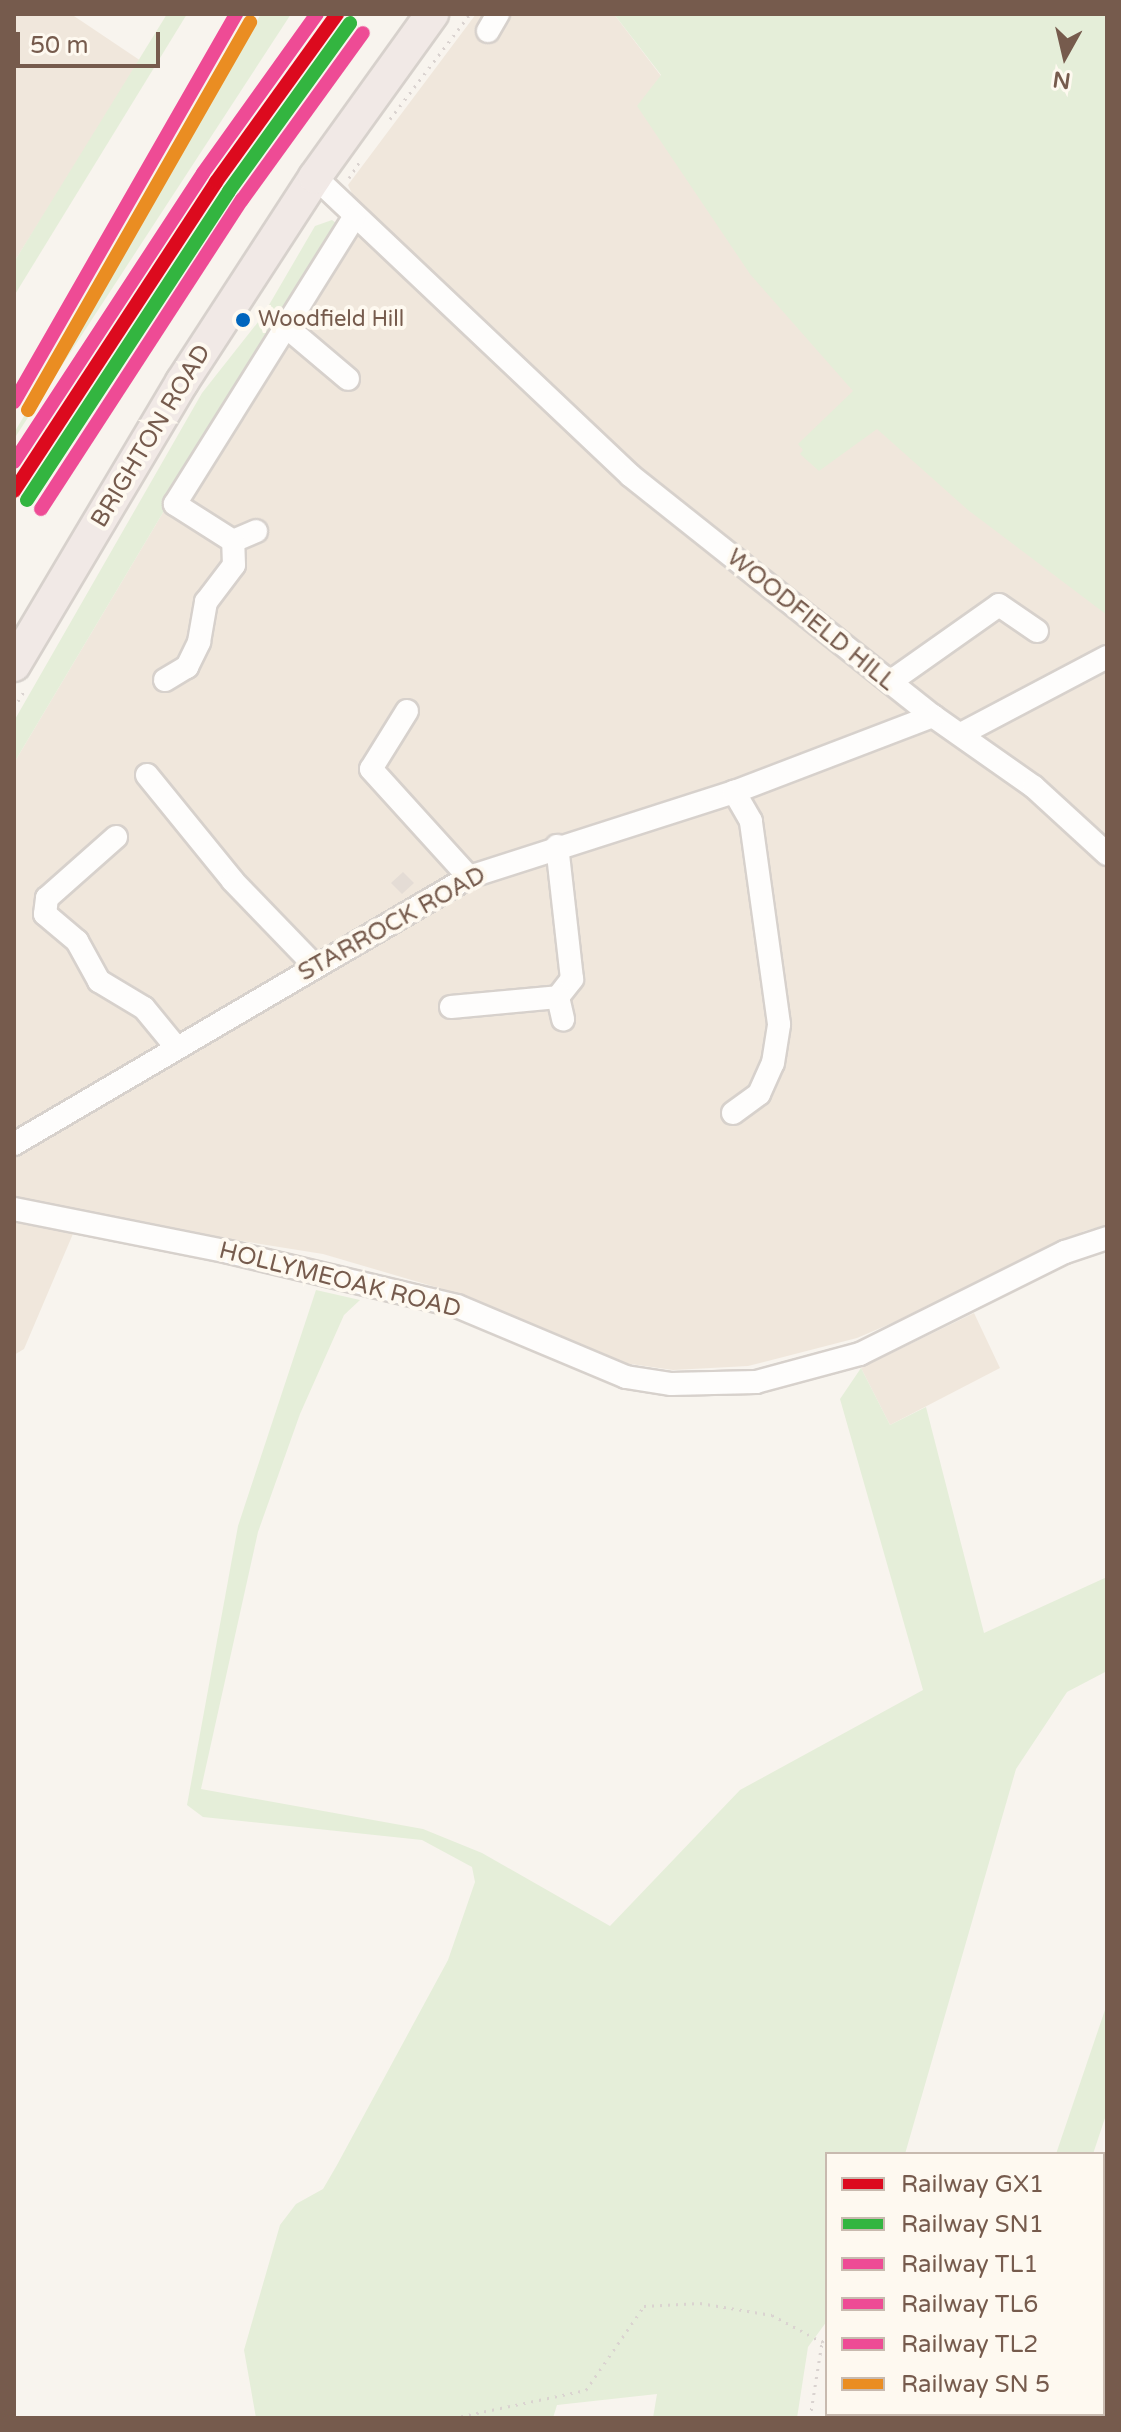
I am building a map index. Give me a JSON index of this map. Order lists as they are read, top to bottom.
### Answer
{
  "streets": {
    "highway": ["BRIGHTON ROAD"],
    "street": ["WOODFIELD HILL", "STARROCK ROAD", "HOLLYMEOAK ROAD"]
  },
  "crossings": [
    ["BRIGHTON ROAD", "WOODFIELD HILL"],
    ["WOODFIELD HILL", "STARROCK ROAD"]
  ],
  "places": ["Woodfield Hill"],
  "lines": [
    "rail line GX1",
    "rail line TL1",
    "rail line TL2",
    "rail line SN1",
    "rail line TL6"
  ],
  "legend": [
    "Railway GX1",
    "Railway SN1",
    "Railway TL1",
    "Railway TL6",
    "Railway TL2",
    "Railway SN 5"
  ],
  "scale_bar": "50 m",
  "north": "bottom"
}
